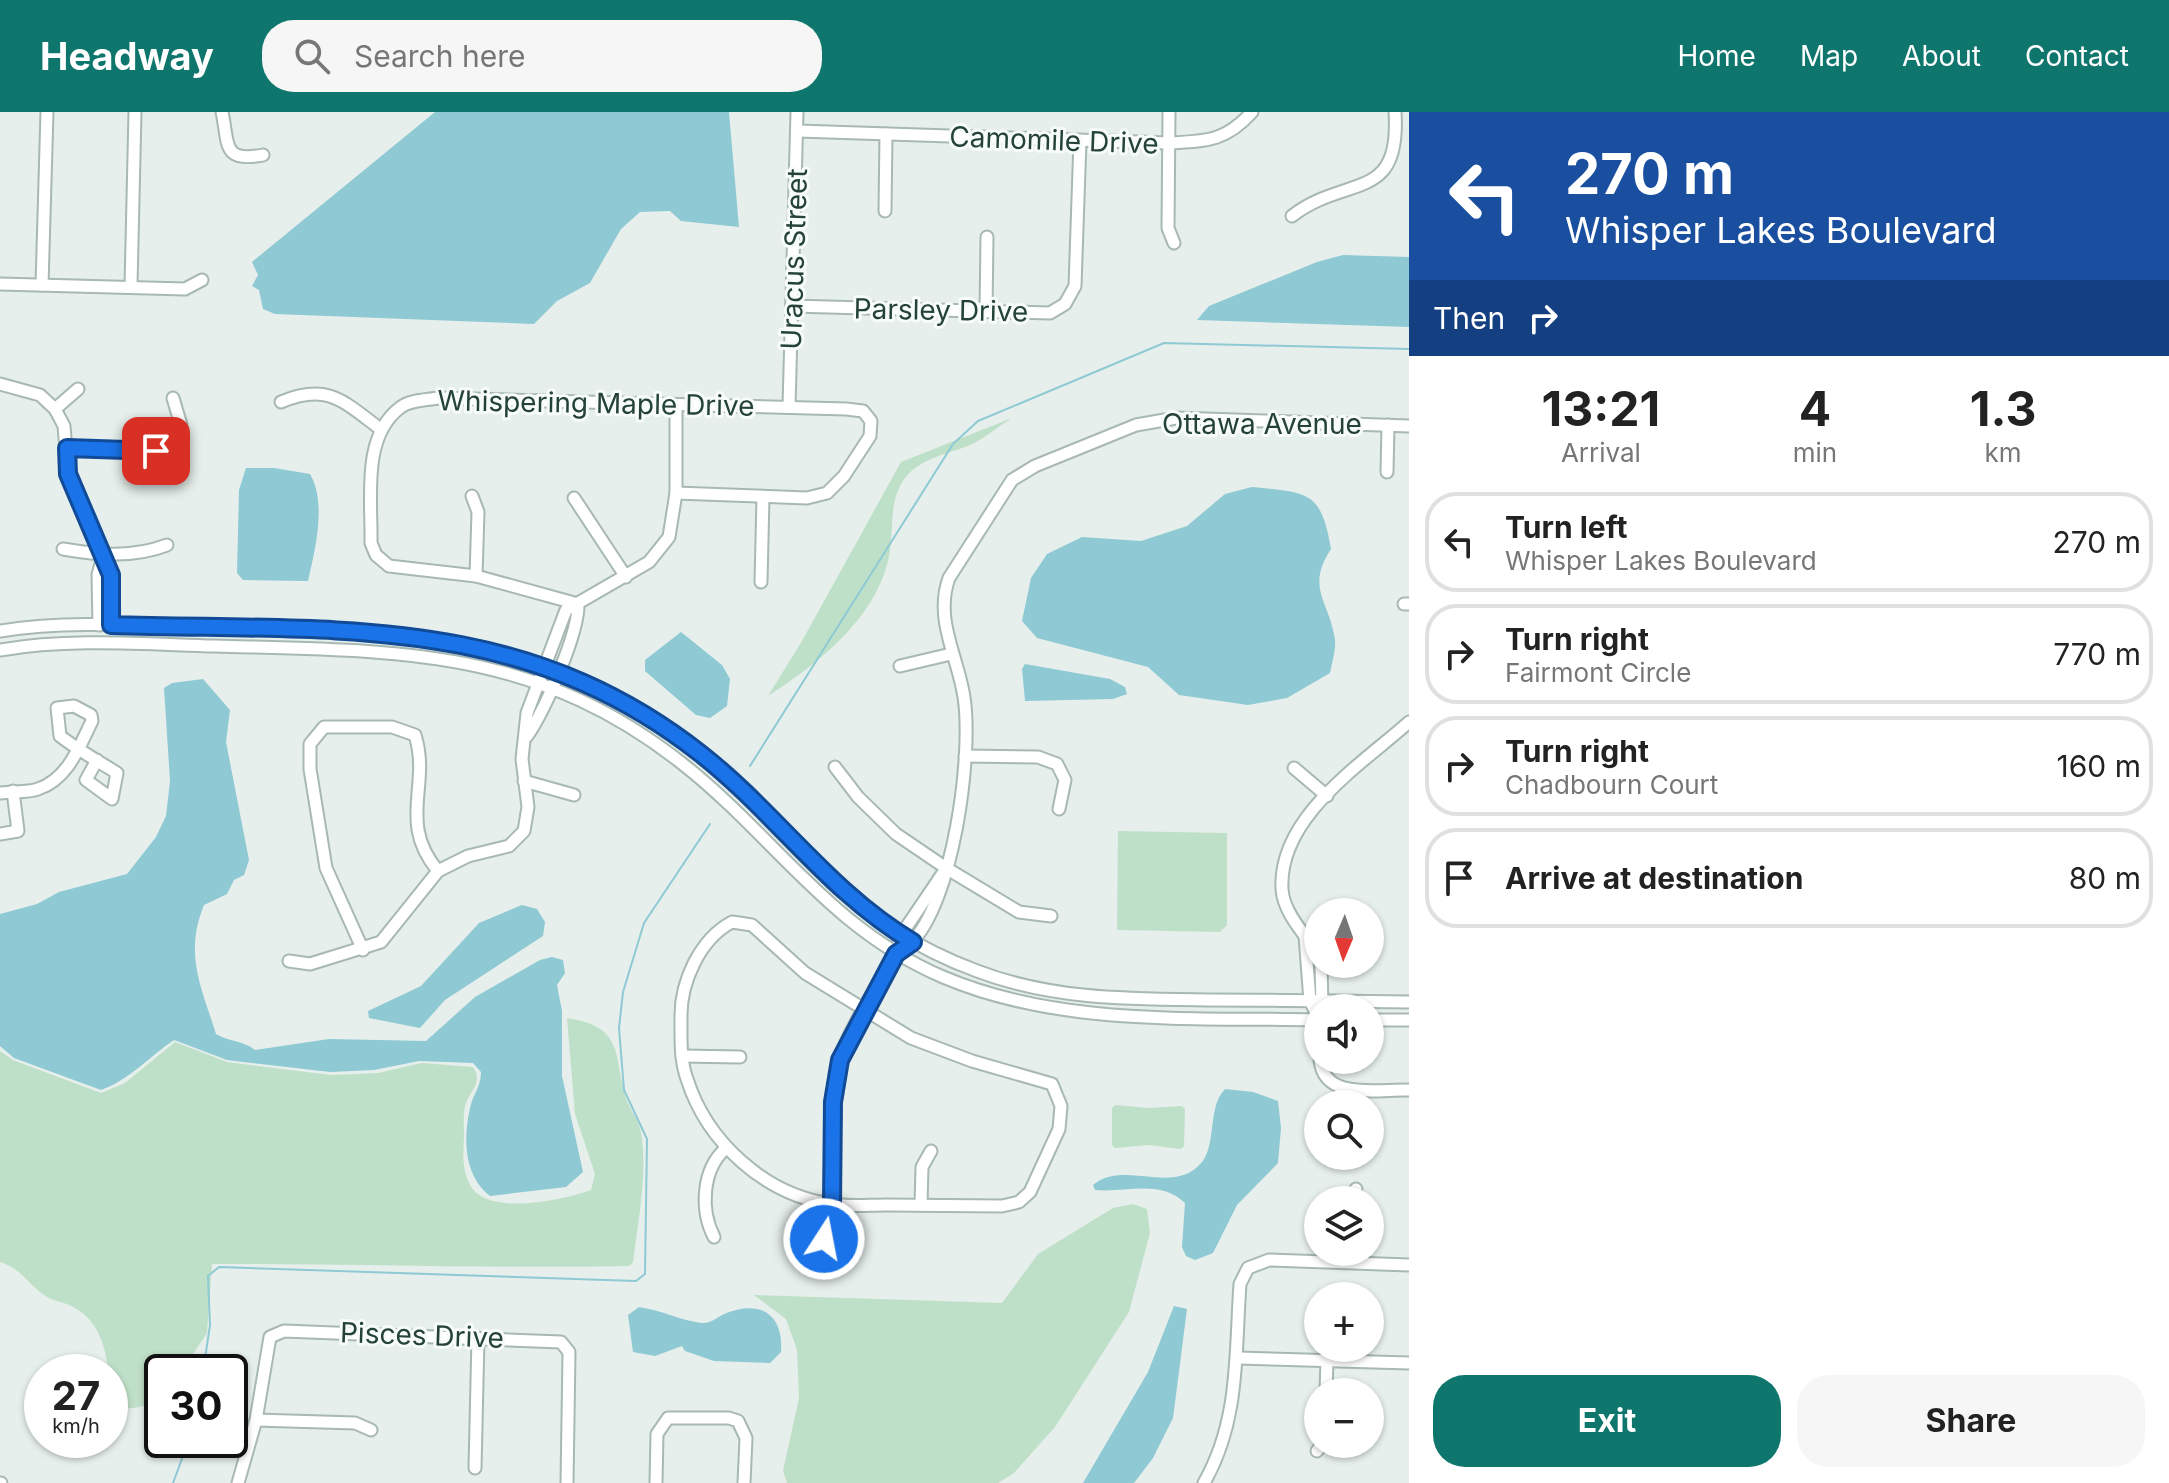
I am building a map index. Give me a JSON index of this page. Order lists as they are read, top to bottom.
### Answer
{
  "streets": {
    "street": [
      "Camomile Drive",
      "Uracus Street",
      "Parsley Drive",
      "Whispering Maple Drive",
      "Ottawa Avenue",
      "Pisces Drive"
    ]
  },
  "crossings": [
    ["Camomile Drive", "Uracus Street"],
    ["Camomile Drive", "Parsley Drive"],
    ["Uracus Street", "Parsley Drive"],
    ["Uracus Street", "Whispering Maple Drive"]
  ],
  "north": "bottom",
  "page": {
    "header": "Headway",
    "search": "Search here",
    "nav": [
      "Home",
      "Map",
      "About",
      "Contact"
    ],
    "turn": ["270 m", "Whisper Lakes Boulevard"],
    "then": "Then",
    "eta": [
      "13:21",
      "Arrival",
      "4",
      "min",
      "1.3",
      "km"
    ],
    "list": [
      {
        "name": "Turn left",
        "note": "Whisper Lakes Boulevard",
        "value": "270 m"
      },
      {
        "name": "Turn right",
        "note": "Fairmont Circle",
        "value": "770 m"
      },
      {
        "name": "Turn right",
        "note": "Chadbourn Court",
        "value": "160 m"
      },
      {
        "name": "Arrive at destination",
        "value": "80 m"
      }
    ],
    "map_buttons": ["+", "−"],
    "speed": "27 km/h",
    "limit": "30",
    "buttons": ["Exit", "Share"]
  }
}
